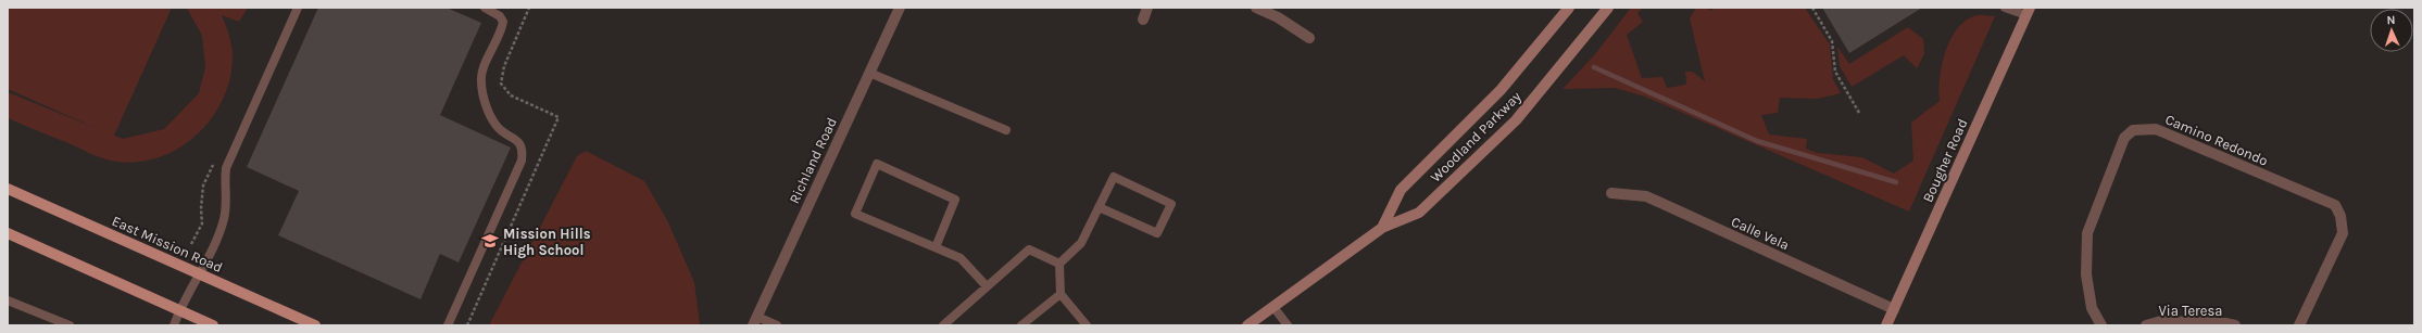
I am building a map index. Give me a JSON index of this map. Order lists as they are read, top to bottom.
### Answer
{
  "streets": {
    "main road": ["Woodland Parkway", "Bougher Road", "East Mission Road"],
    "street": [
      "Camino Redondo",
      "Richland Road",
      "Calle Vela",
      "Via Teresa"
    ]
  },
  "crossings": [
    ["Bougher Road", "Calle Vela"]
  ],
  "places": {
    "school or university": ["Mission Hills High School"]
  },
  "north": "top"
}
